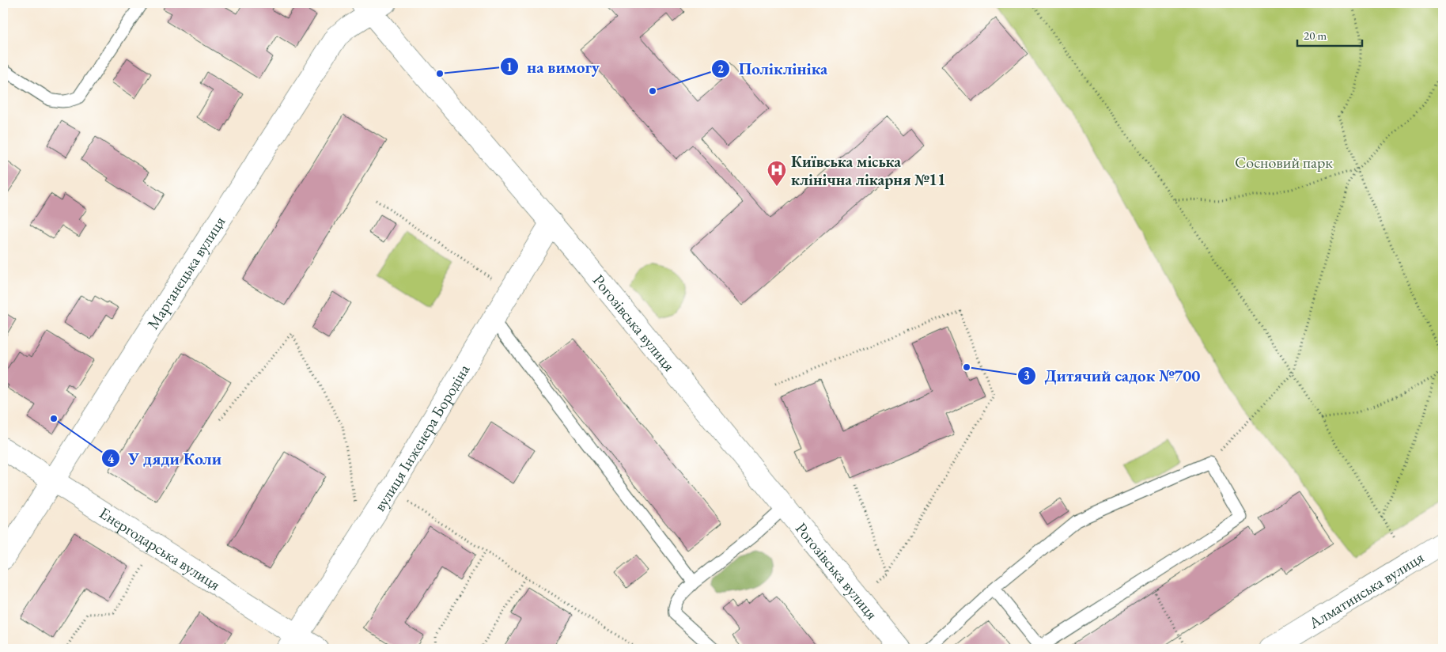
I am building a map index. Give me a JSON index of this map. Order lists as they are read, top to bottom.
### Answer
{
  "streets": {
    "street": [
      "Марганецька вулиця",
      "Рогозівська вулиця",
      "вулиця Інженера Бородіна",
      "Енергодарська вулиця",
      "Алматинська вулиця"
    ]
  },
  "crossings": [
    ["Марганецька вулиця", "Рогозівська вулиця"],
    ["Марганецька вулиця", "Енергодарська вулиця"],
    ["Рогозівська вулиця", "вулиця Інженера Бородіна"],
    ["вулиця Інженера Бородіна", "Енергодарська вулиця"]
  ],
  "parks": ["Сосновий парк"],
  "places": {
    "other": [
      "на вимогу",
      "Поліклініка",
      "Дитячий садок №700",
      "У дяди Коли"
    ],
    "hospital": ["Київська міська клінічна лікарня №11"]
  },
  "scale_bar": "20 m"
}
